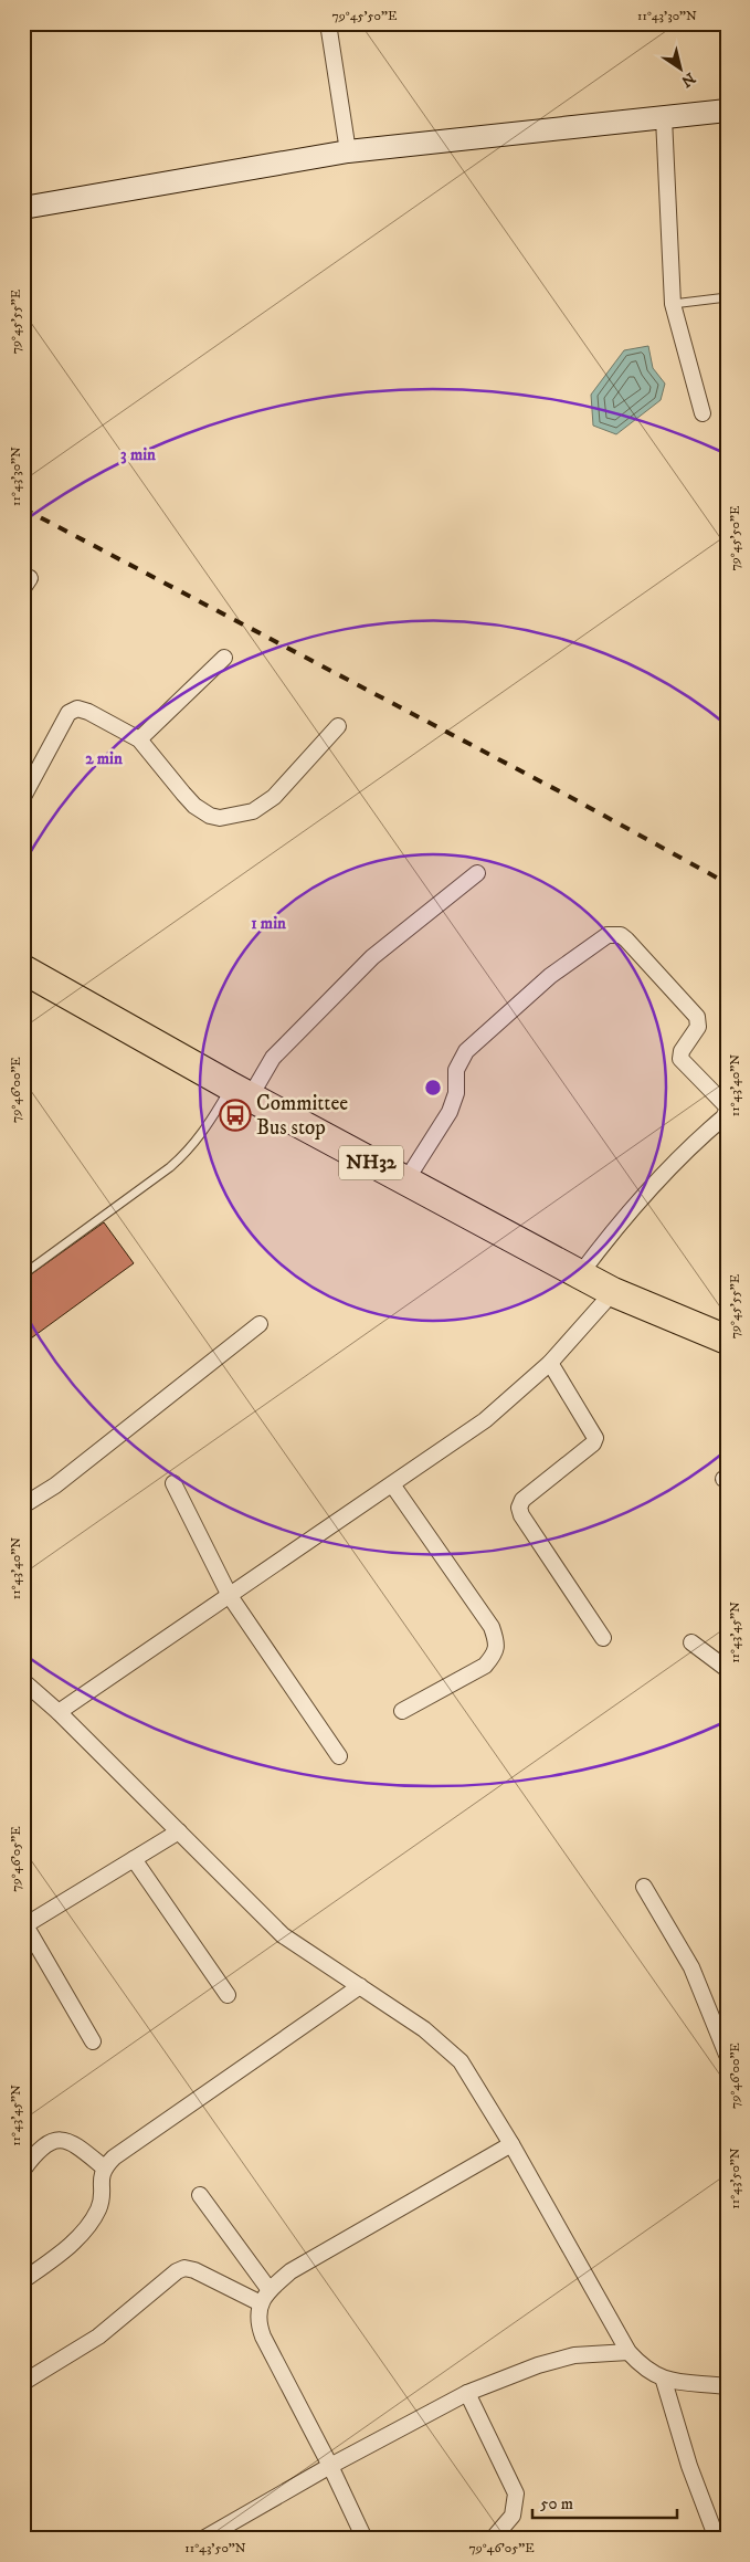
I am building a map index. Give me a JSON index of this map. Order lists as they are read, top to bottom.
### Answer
{
  "streets": {
    "highway": ["NH32"]
  },
  "places": {
    "bus stop": ["Committee Bus stop"]
  },
  "scale_bar": "50 m",
  "north": "bottom right",
  "coordinates": [
    "79°45'50\"E",
    "11°43'30\"N",
    "79°45'55\"E",
    "11°43'40\"N",
    "79°46'00\"E",
    "11°43'45\"N",
    "79°46'05\"E",
    "11°43'50\"N"
  ],
  "rings": ["3 min", "2 min", "1 min"]
}
